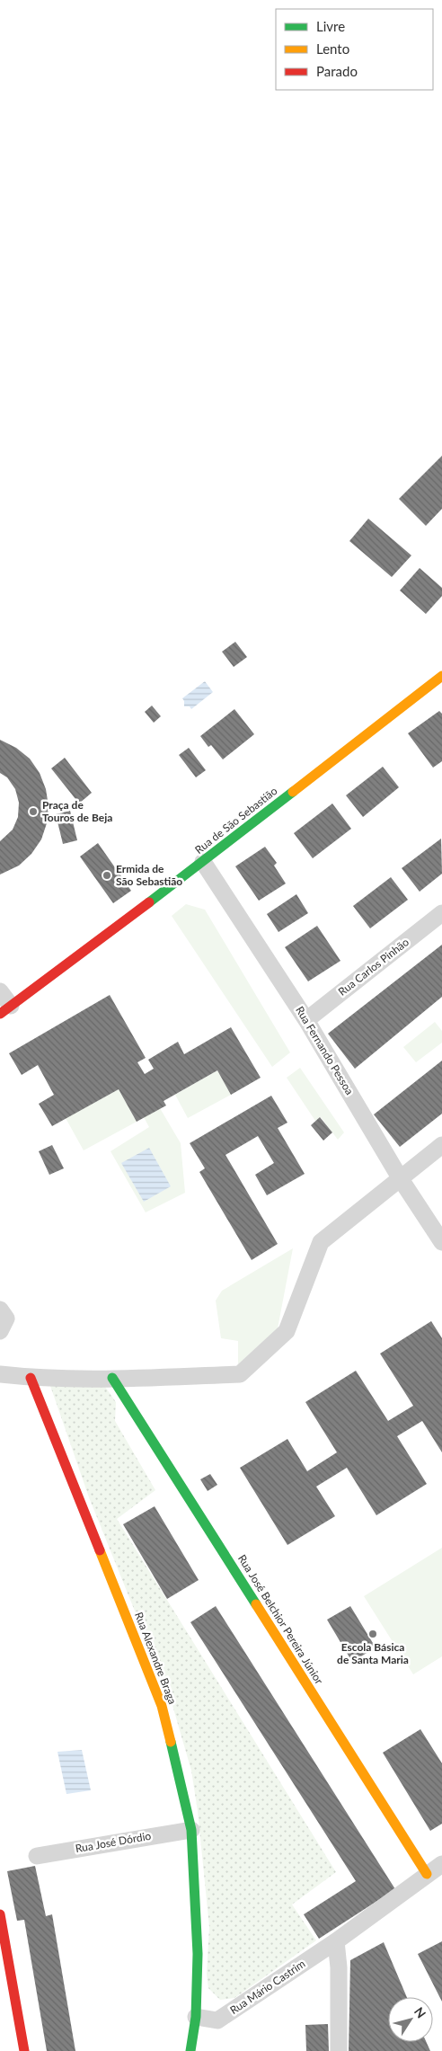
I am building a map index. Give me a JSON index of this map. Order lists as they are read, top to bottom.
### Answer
{
  "streets": {
    "street": [
      "Rua de São Sebastião",
      "Rua Carlos Pinhão",
      "Rua Fernando Pessoa",
      "Rua José Belchior Pereira Júnior",
      "Rua Alexandre Braga",
      "Rua José Dórdio",
      "Rua Mário Castrim"
    ]
  },
  "crossings": [
    ["Rua de São Sebastião", "Rua Fernando Pessoa"],
    ["Rua Carlos Pinhão", "Rua Fernando Pessoa"],
    ["Rua José Belchior Pereira Júnior", "Rua Mário Castrim"],
    ["Rua Alexandre Braga", "Rua José Dórdio"],
    ["Rua Alexandre Braga", "Rua Mário Castrim"]
  ],
  "places": ["Praça de Touros de Beja", "Ermida de São Sebastião", "Escola Básica de Santa Maria"],
  "legend": ["Livre", "Lento", "Parado"],
  "north": "top right"
}
